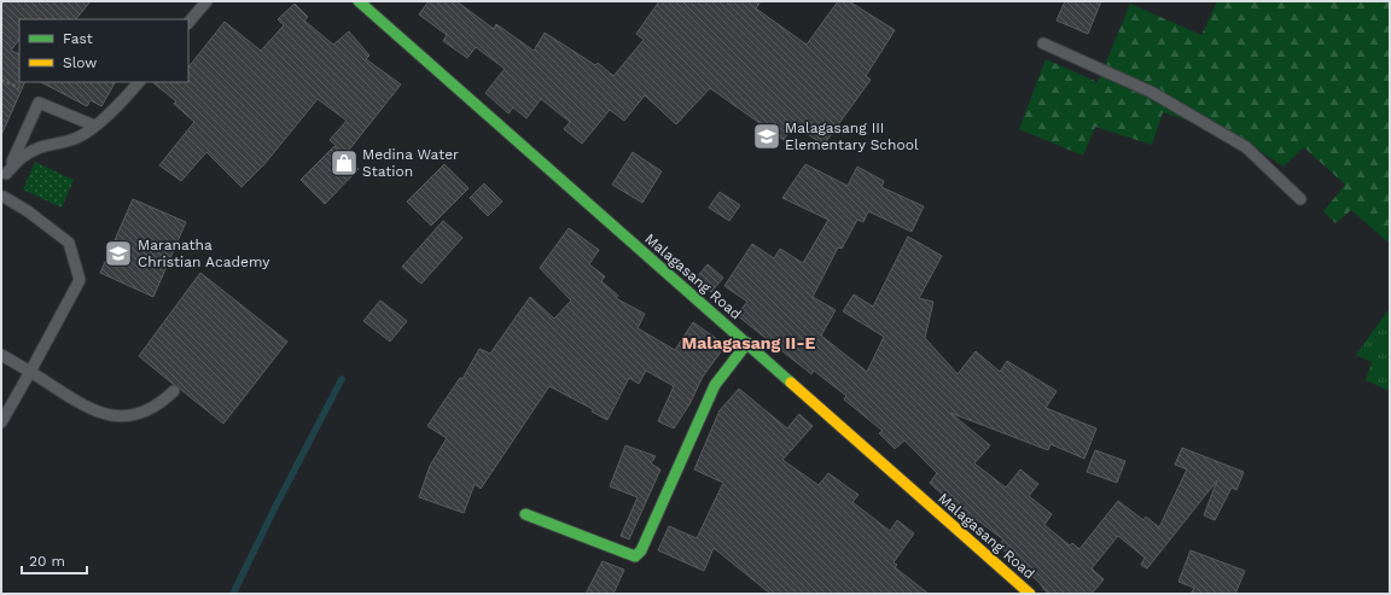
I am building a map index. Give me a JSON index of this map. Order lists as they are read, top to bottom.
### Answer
{
  "streets": {
    "main road": ["Malagasang Road"]
  },
  "districts": ["Malagasang II-E"],
  "places": {
    "school or university": ["Malagasang III Elementary School", "Maranatha Christian Academy"],
    "shop": ["Medina Water Station"]
  },
  "legend": ["Fast", "Slow"],
  "scale_bar": "20 m"
}
